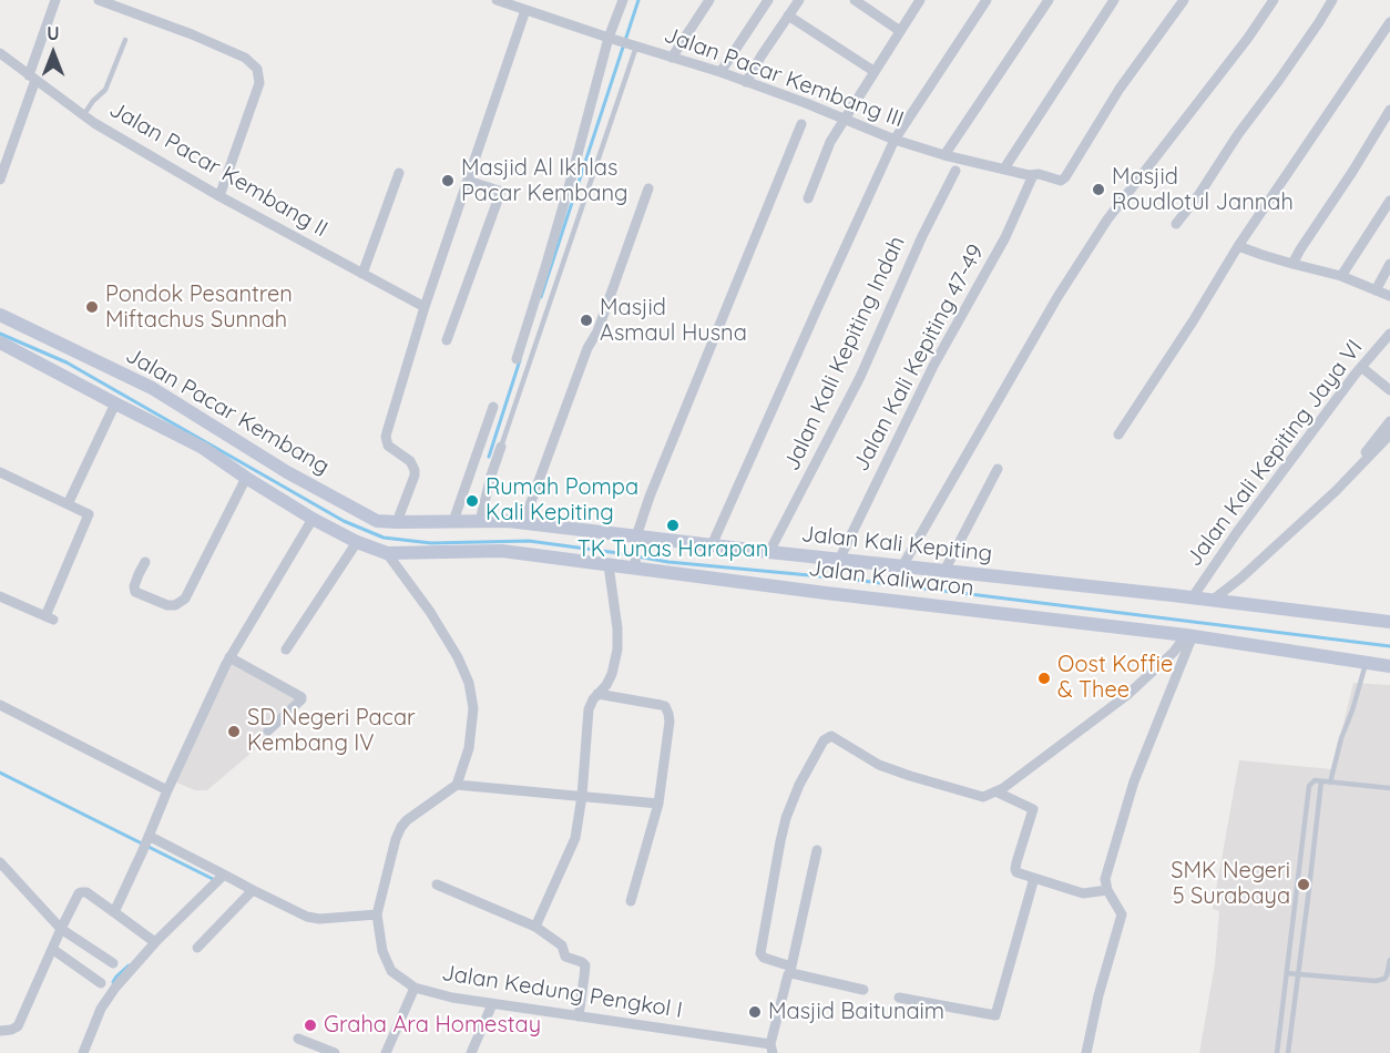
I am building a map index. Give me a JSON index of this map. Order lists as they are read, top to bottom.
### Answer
{
  "streets": {
    "main road": ["Jalan Pacar Kembang", "Jalan Kali Kepiting", "Jalan Kaliwaron"],
    "street": [
      "Jalan Pacar Kembang III",
      "Jalan Pacar Kembang II",
      "Jalan Kali Kepiting Indah",
      "Jalan Kali Kepiting 47-49",
      "Jalan Kali Kepiting Jaya VI",
      "Jalan Kedung Pengkol I"
    ]
  },
  "crossings": [
    ["Jalan Pacar Kembang III", "Jalan Kali Kepiting 47-49"],
    ["Jalan Kali Kepiting Indah", "Jalan Kali Kepiting"],
    ["Jalan Kali Kepiting 47-49", "Jalan Kali Kepiting"],
    ["Jalan Pacar Kembang", "Jalan Kali Kepiting"],
    ["Jalan Kali Kepiting Jaya VI", "Jalan Kali Kepiting"]
  ],
  "places": [
    "Masjid Al Ikhlas Pacar Kembang",
    "Masjid Roudlotul Jannah",
    "Pondok Pesantren Miftachus Sunnah",
    "Masjid Asmaul Husna",
    "Rumah Pompa Kali Kepiting",
    "TK Tunas Harapan",
    "Oost Koffie & Thee",
    "SD Negeri Pacar Kembang IV",
    "SMK Negeri 5 Surabaya",
    "Masjid Baitunaim",
    "Graha Ara Homestay"
  ],
  "north": "top"
}
